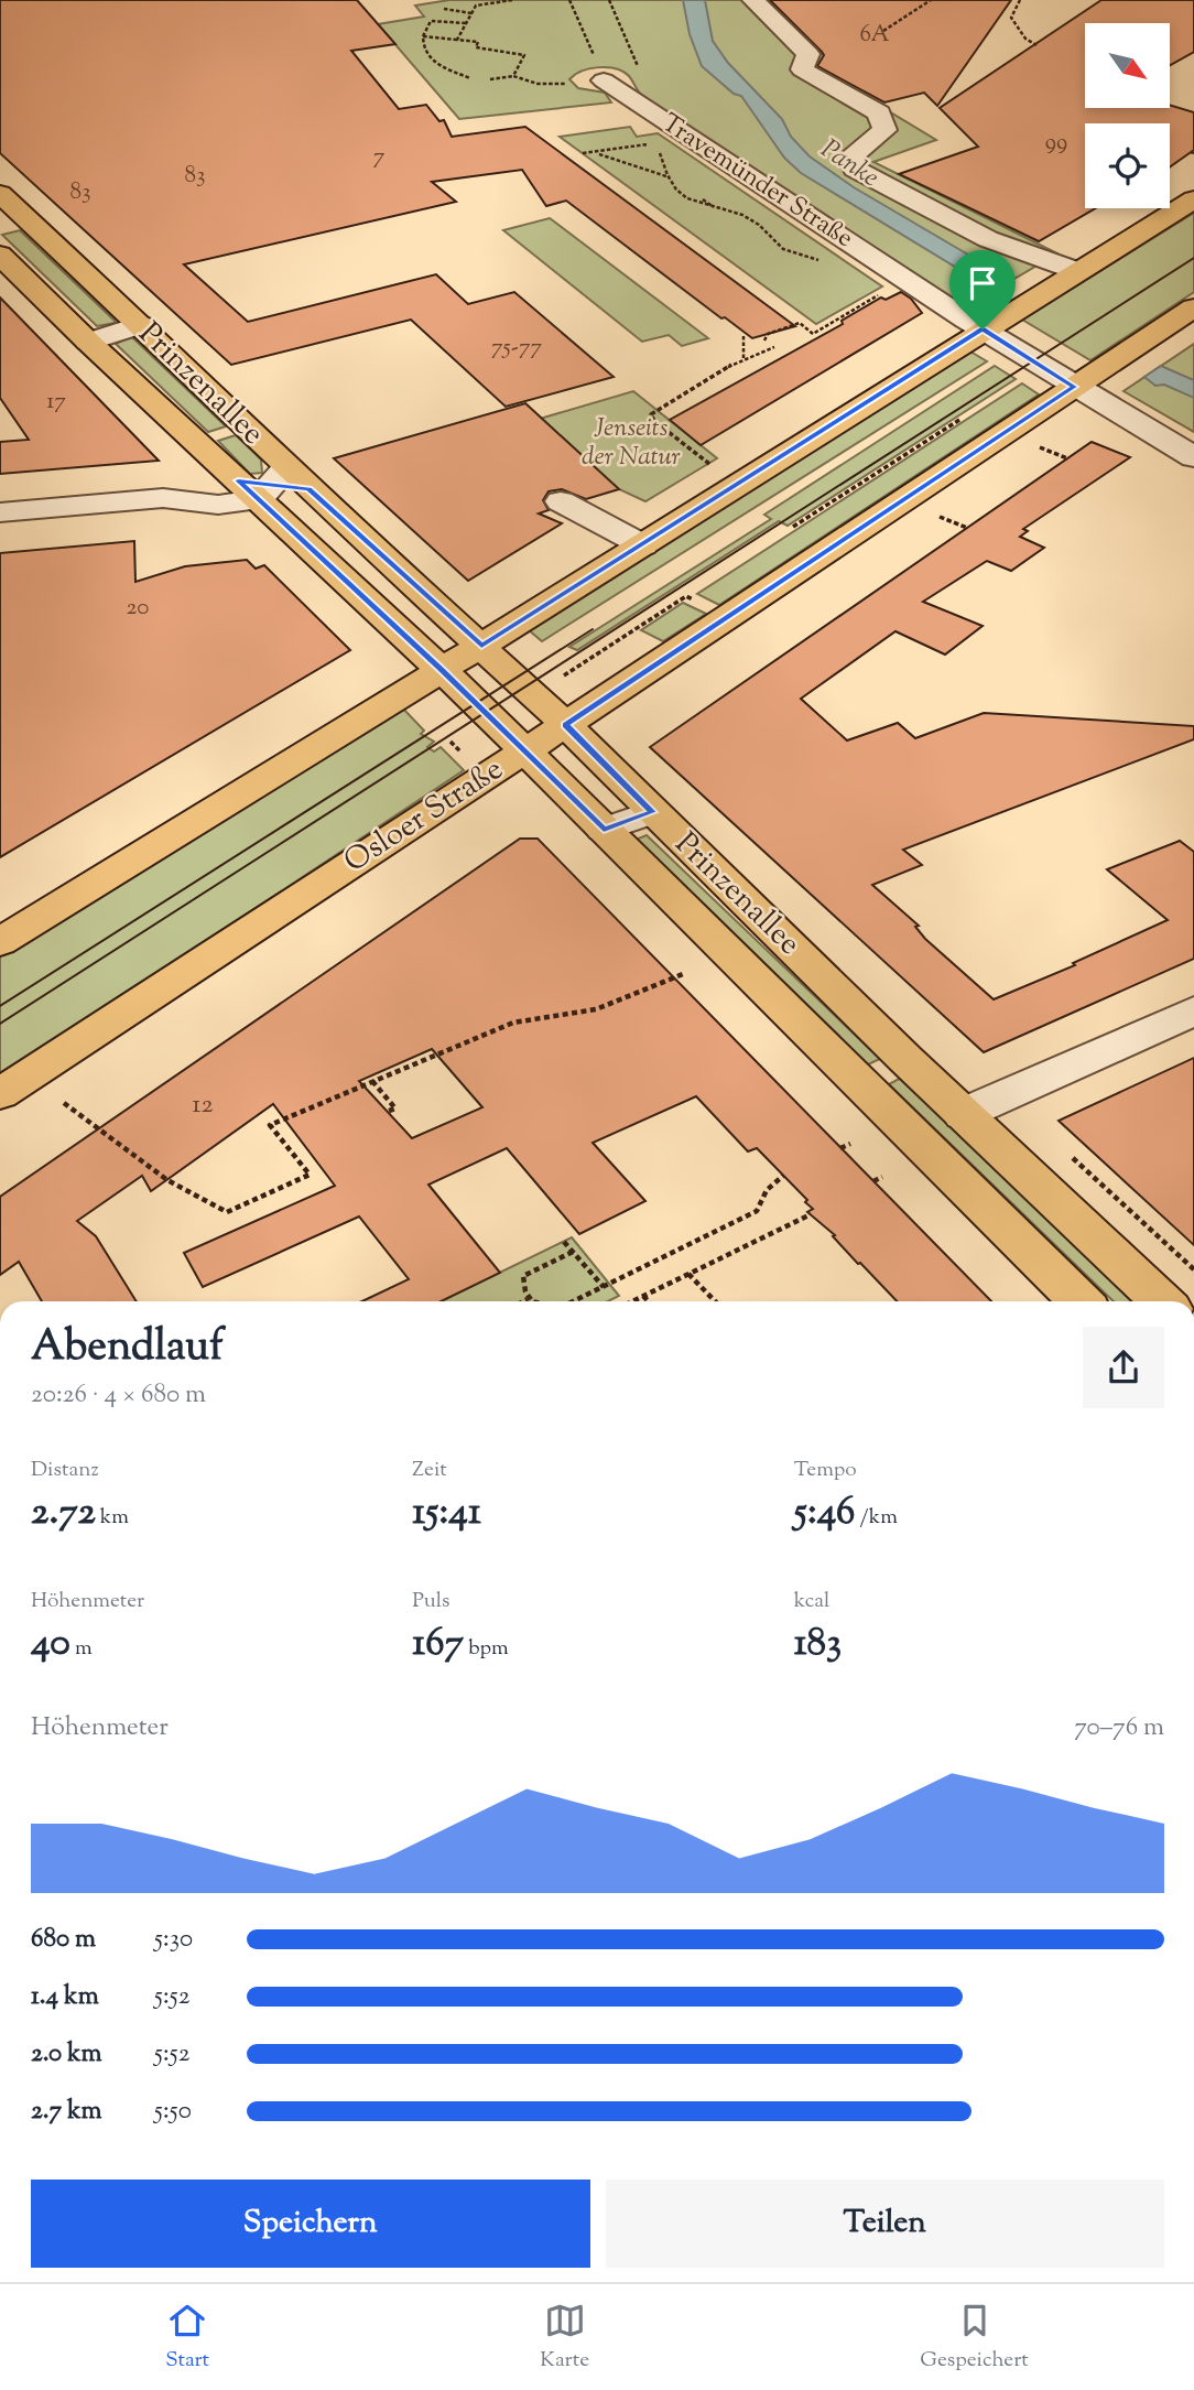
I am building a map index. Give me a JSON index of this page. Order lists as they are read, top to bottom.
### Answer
{
  "streets": {
    "main road": ["Prinzenallee", "Osloer Straße"],
    "street": ["Travemünder Straße"]
  },
  "crossings": [
    ["Travemünder Straße", "Osloer Straße"],
    ["Prinzenallee", "Osloer Straße"]
  ],
  "water": ["Panke"],
  "parks": ["Jenseits der Natur"],
  "house_numbers": [
    "6A",
    "99",
    "7",
    "83",
    "83",
    "75-77",
    "17",
    "20",
    "12"
  ],
  "north": "bottom right",
  "page": {
    "heading": ["Abendlauf", "20:26 · 4 × 680 m"],
    "stats": [
      ["Distanz", "2.72 km"],
      ["Zeit", "15:41"],
      ["Tempo", "5:46 /km"],
      ["Höhenmeter", "40 m"],
      ["Puls", "167 bpm"],
      ["kcal", "183"]
    ],
    "chart": ["Höhenmeter", "70–76 m"],
    "list": [
      {
        "name": "680 m",
        "note": "5:30"
      },
      {
        "name": "1.4 km",
        "note": "5:52"
      },
      {
        "name": "2.0 km",
        "note": "5:52"
      },
      {
        "name": "2.7 km",
        "note": "5:50"
      }
    ],
    "buttons": ["Speichern", "Teilen"],
    "tabs": ["Start", "Karte", "Gespeichert"]
  }
}
